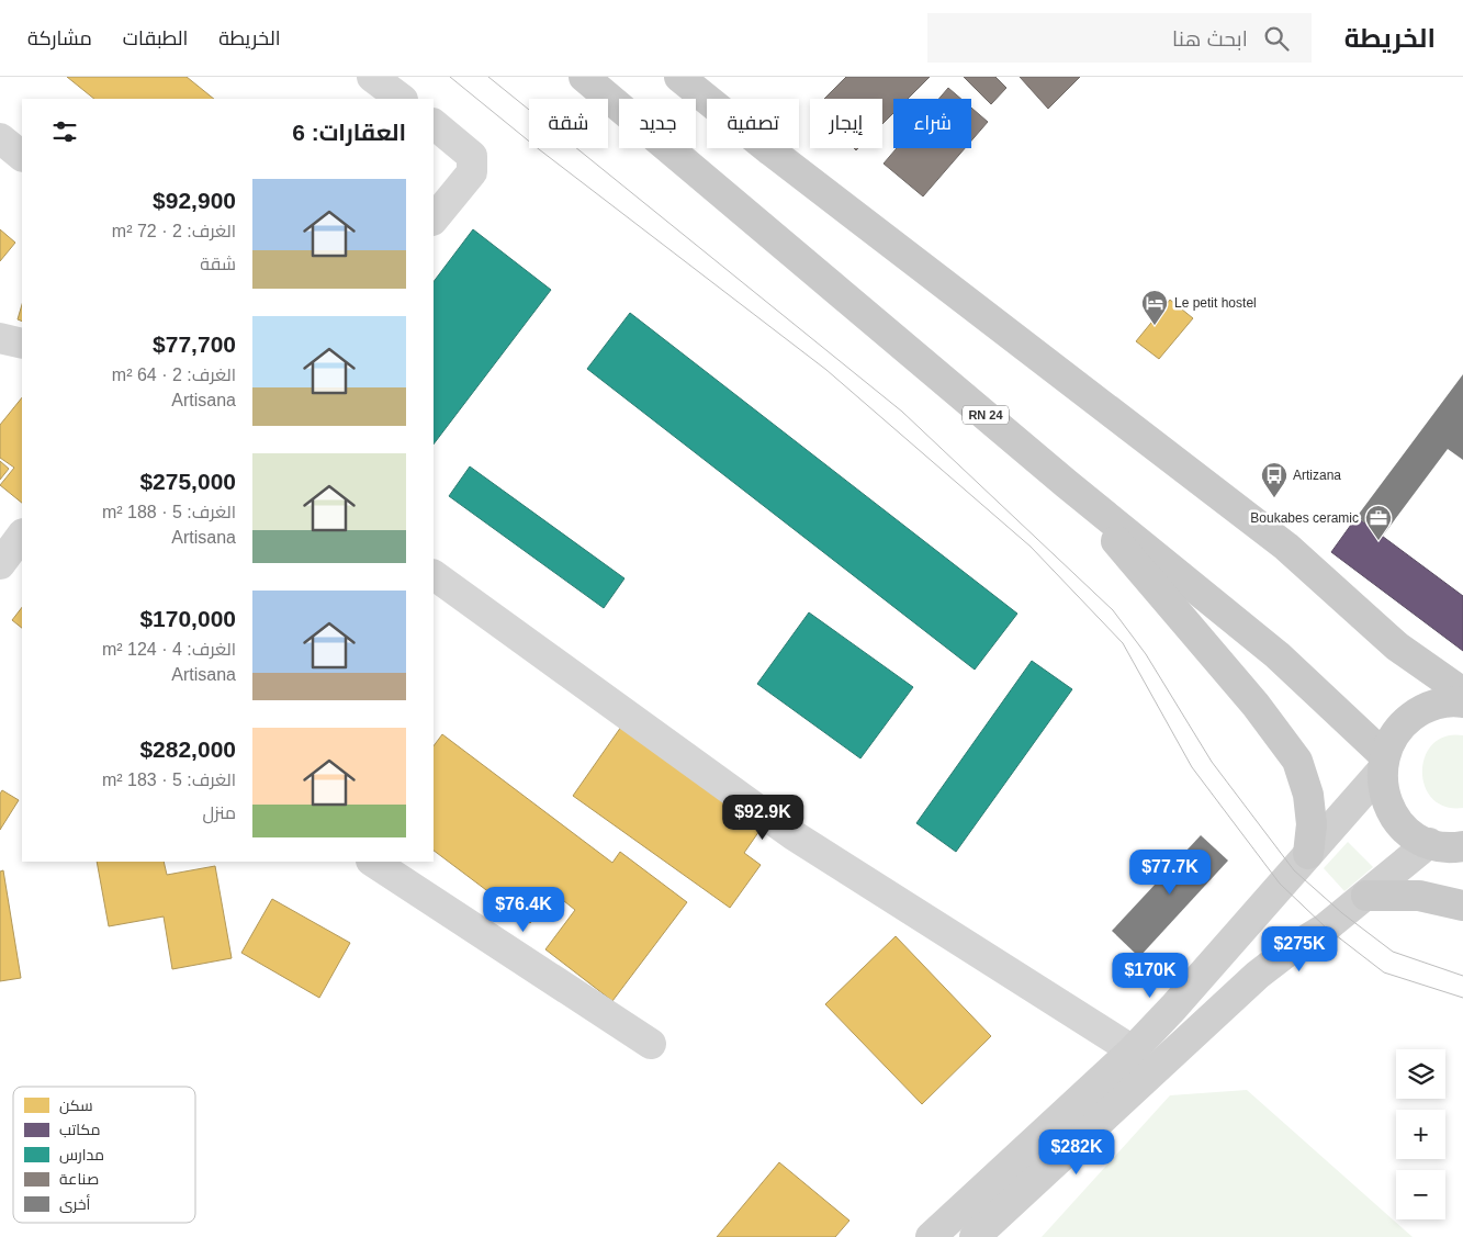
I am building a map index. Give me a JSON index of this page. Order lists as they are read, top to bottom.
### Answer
{
  "streets": {
    "main road": ["RN 24"]
  },
  "places": {
    "hotel": ["Le petit hostel"],
    "bus stop": ["Artizana"],
    "office": ["Boukabes ceramic"]
  },
  "legend": [
    "سكن",
    "مكاتب",
    "مدارس",
    "صناعة",
    "أخرى"
  ],
  "page": {
    "header": "الخريطة",
    "search": "ابحث هنا",
    "nav": ["الخريطة", "الطبقات", "مشاركة"],
    "chip": [
      "شراء",
      "إيجار",
      "تصفية",
      "جديد",
      "شقة"
    ],
    "heading": "العقارات: 6",
    "list": [
      {
        "name": "$92,900",
        "note": "الغرف: 2 · 72 m² · شقة"
      },
      {
        "name": "$77,700",
        "note": "الغرف: 2 · 64 m² · Artisana"
      },
      {
        "name": "$275,000",
        "note": "الغرف: 5 · 188 m² · Artisana"
      },
      {
        "name": "$170,000",
        "note": "الغرف: 4 · 124 m² · Artisana"
      },
      {
        "name": "$282,000",
        "note": "الغرف: 5 · 183 m² · منزل"
      }
    ],
    "price": [
      "$92.9K",
      "$77.7K",
      "$76.4K",
      "$275K",
      "$170K",
      "$282K"
    ],
    "map_buttons": ["+", "−"]
  }
}
